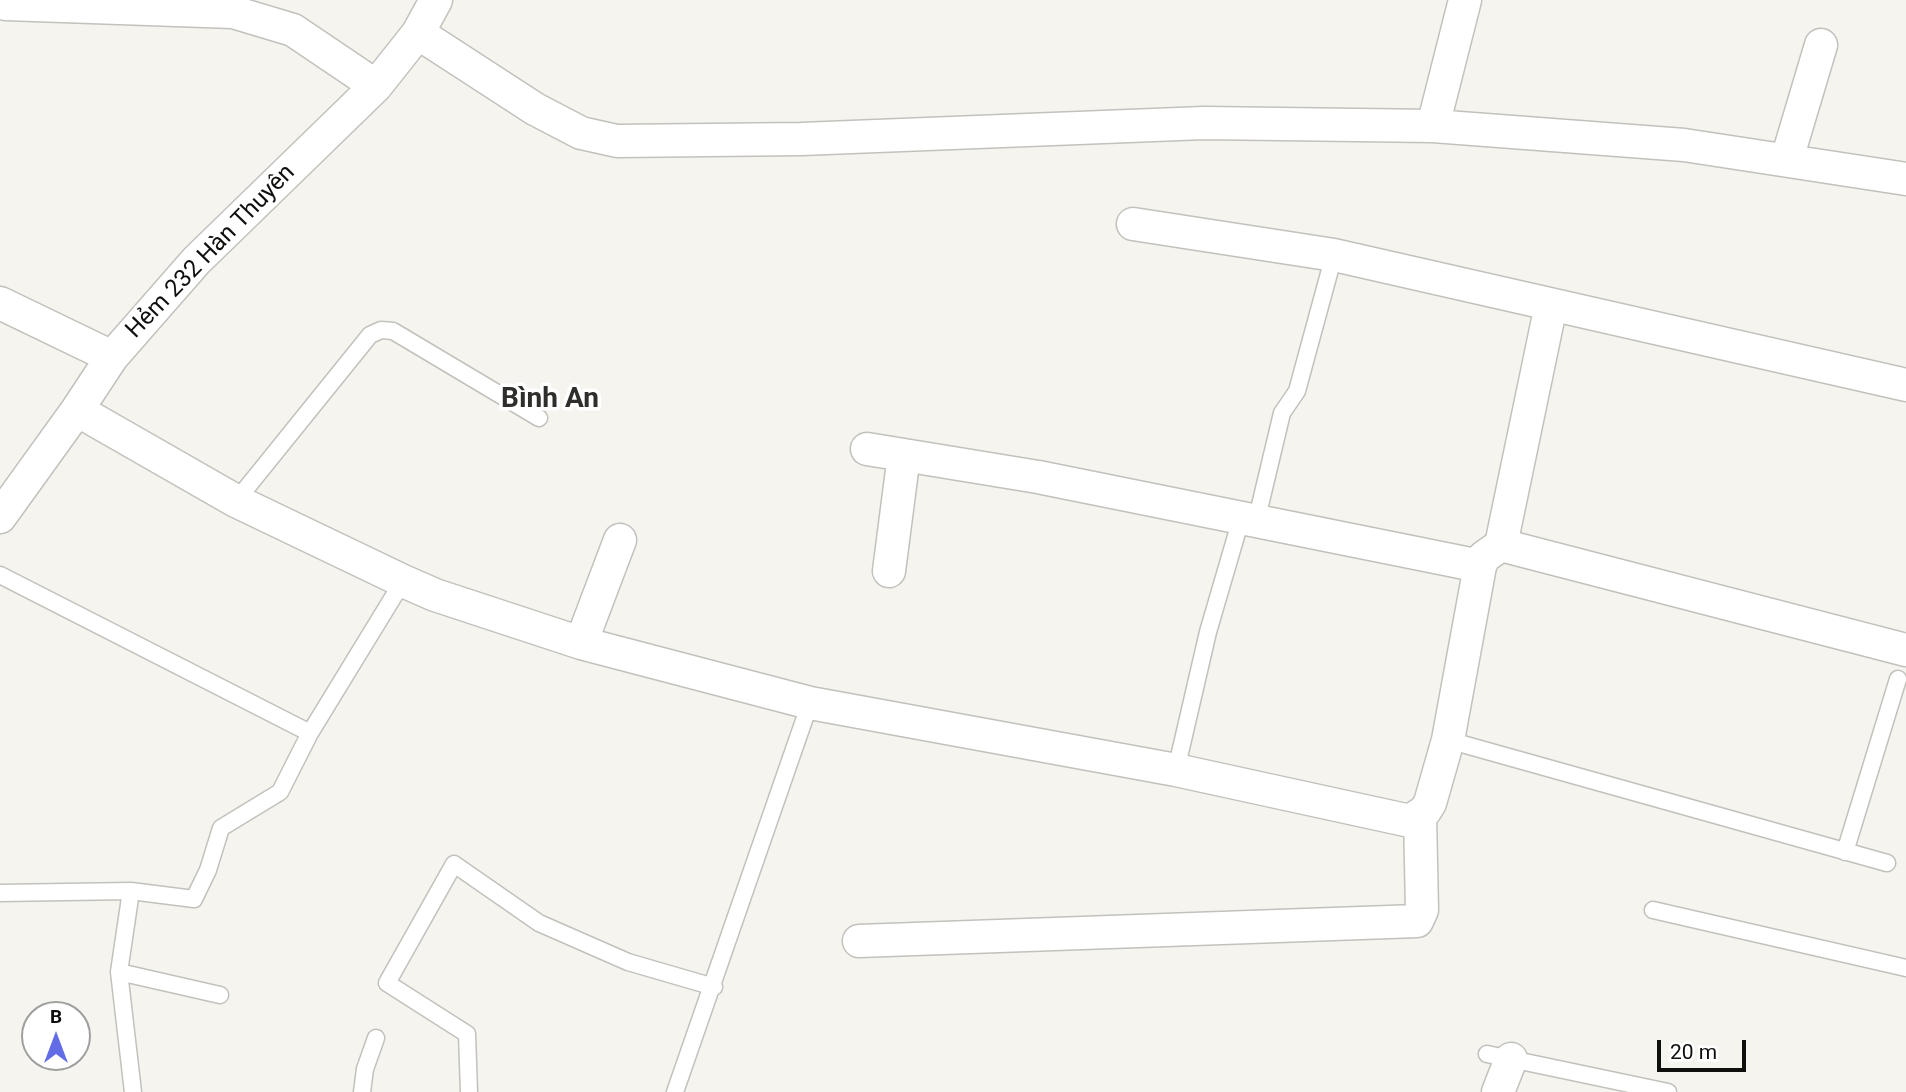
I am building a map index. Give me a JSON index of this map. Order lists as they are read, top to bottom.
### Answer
{
  "streets": {
    "street": ["Hẻm 232 Hàn Thuyên"]
  },
  "districts": ["Bình An"],
  "scale_bar": "20 m",
  "north": "top"
}
